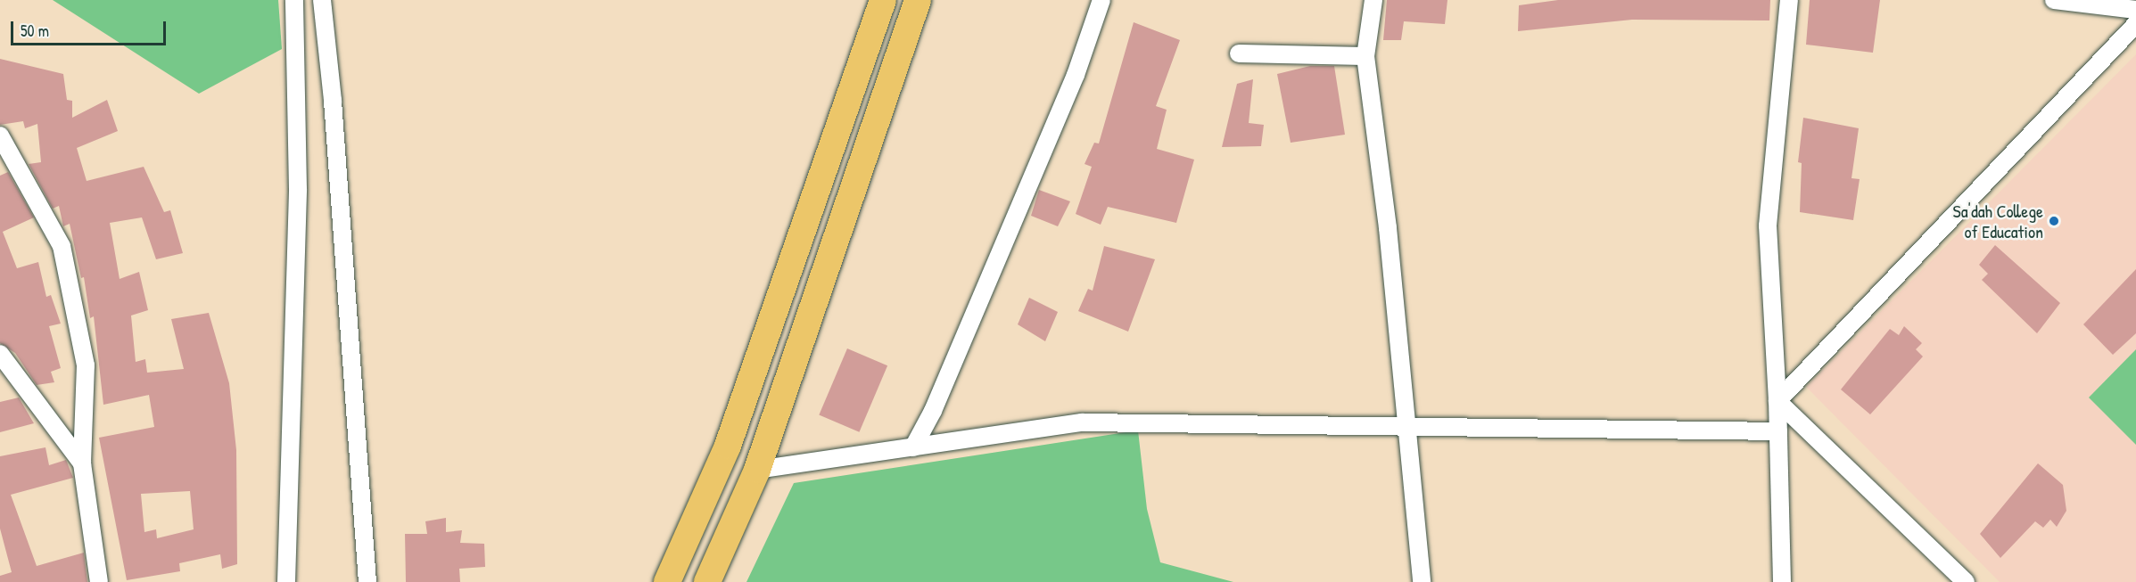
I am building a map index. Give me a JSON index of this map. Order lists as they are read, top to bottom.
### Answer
{
  "places": ["Sa'dah College of Education"],
  "scale_bar": "50 m"
}
